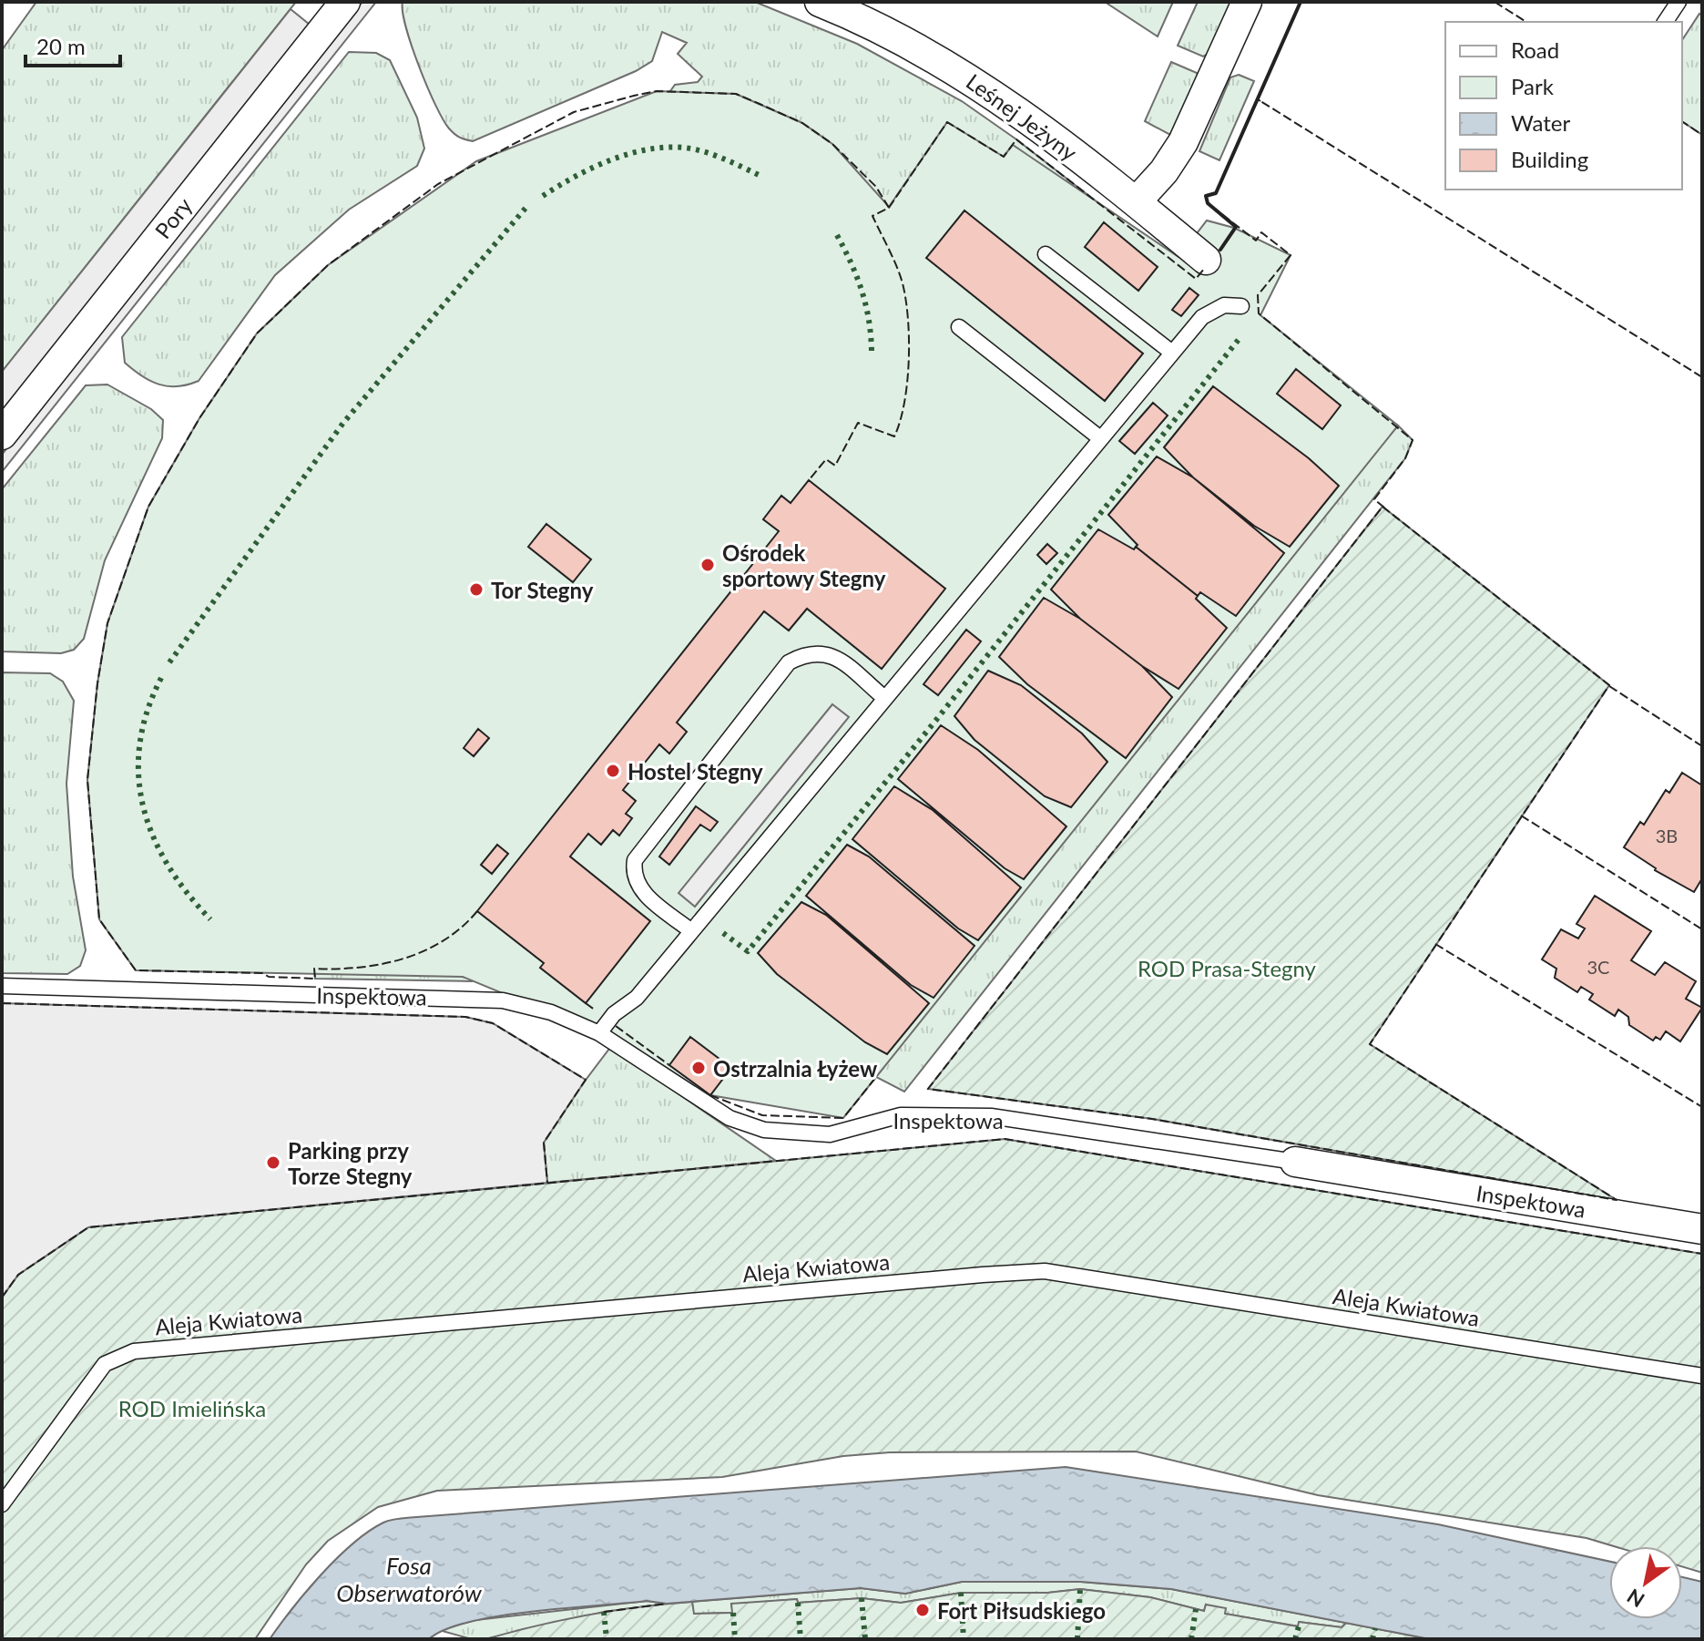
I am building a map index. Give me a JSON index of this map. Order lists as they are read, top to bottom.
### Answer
{
  "streets": {
    "street": ["Leśnej Jeżyny", "Pory", "Inspektowa"],
    "lane": ["Aleja Kwiatowa"]
  },
  "water": ["Fosa Obserwatorów"],
  "parks": ["ROD Prasa-Stegny", "ROD Imielińska"],
  "places": [
    "Ośrodek sportowy Stegny",
    "Tor Stegny",
    "Hostel Stegny",
    "Ostrzalnia Łyżew",
    "Parking przy Torze Stegny",
    "Fort Piłsudskiego"
  ],
  "house_numbers": ["3B", "3C"],
  "legend": [
    "Road",
    "Park",
    "Water",
    "Building"
  ],
  "scale_bar": "20 m",
  "north": "bottom left"
}
